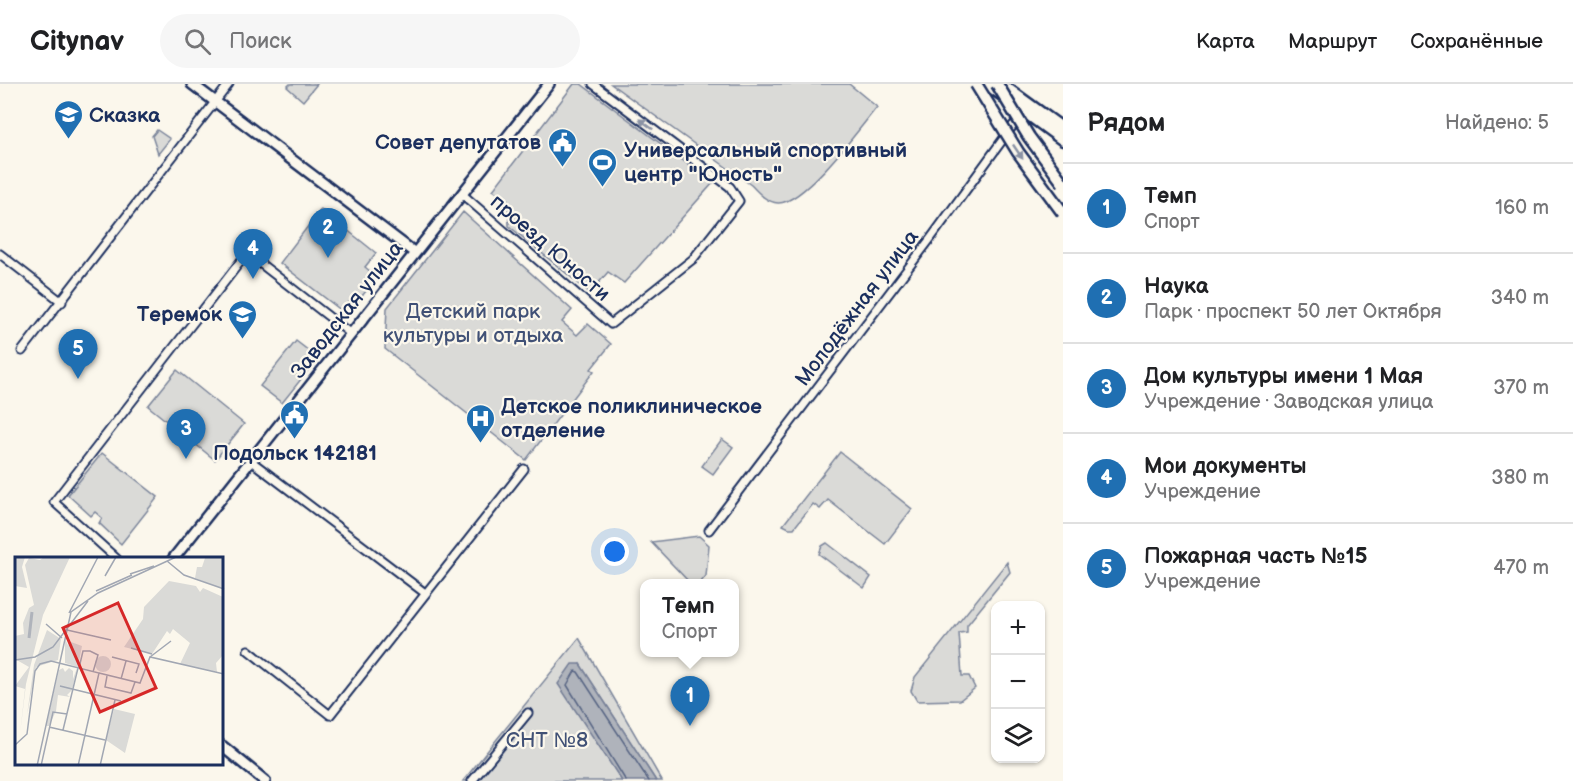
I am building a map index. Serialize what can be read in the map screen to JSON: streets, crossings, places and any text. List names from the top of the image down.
{
  "streets": {
    "main road": ["Заводская улица"],
    "street": ["проезд Юности", "Молодёжная улица"]
  },
  "crossings": [
    ["проезд Юности", "Заводская улица"]
  ],
  "parks": ["Детский парк культуры и отдыха", "СНТ №8"],
  "places": {
    "school or university": ["Сказка", "Теремок"],
    "public building": ["Совет депутатов", "Подольск 142181"],
    "sports": ["Универсальный спортивный центр \"Юность\""],
    "hospital": ["Детское поликлиническое отделение"]
  },
  "page": {
    "header": "Citynav",
    "search": "Поиск",
    "nav": ["Карта", "Маршрут", "Сохранённые"],
    "heading": ["Рядом", "Найдено: 5"],
    "list": [
      {
        "mark": "1",
        "name": "Темп",
        "note": "Спорт",
        "value": "160 m"
      },
      {
        "mark": "2",
        "name": "Наука",
        "note": "Парк · проспект 50 лет Октября",
        "value": "340 m"
      },
      {
        "mark": "3",
        "name": "Дом культуры имени 1 Мая",
        "note": "Учреждение · Заводская улица",
        "value": "370 m"
      },
      {
        "mark": "4",
        "name": "Мои документы",
        "note": "Учреждение",
        "value": "380 m"
      },
      {
        "mark": "5",
        "name": "Пожарная часть №15",
        "note": "Учреждение",
        "value": "470 m"
      }
    ],
    "pins": [
      "2",
      "4",
      "5",
      "3",
      "1"
    ],
    "popup": ["Темп", "Спорт"],
    "map_buttons": ["+", "−"]
  }
}
